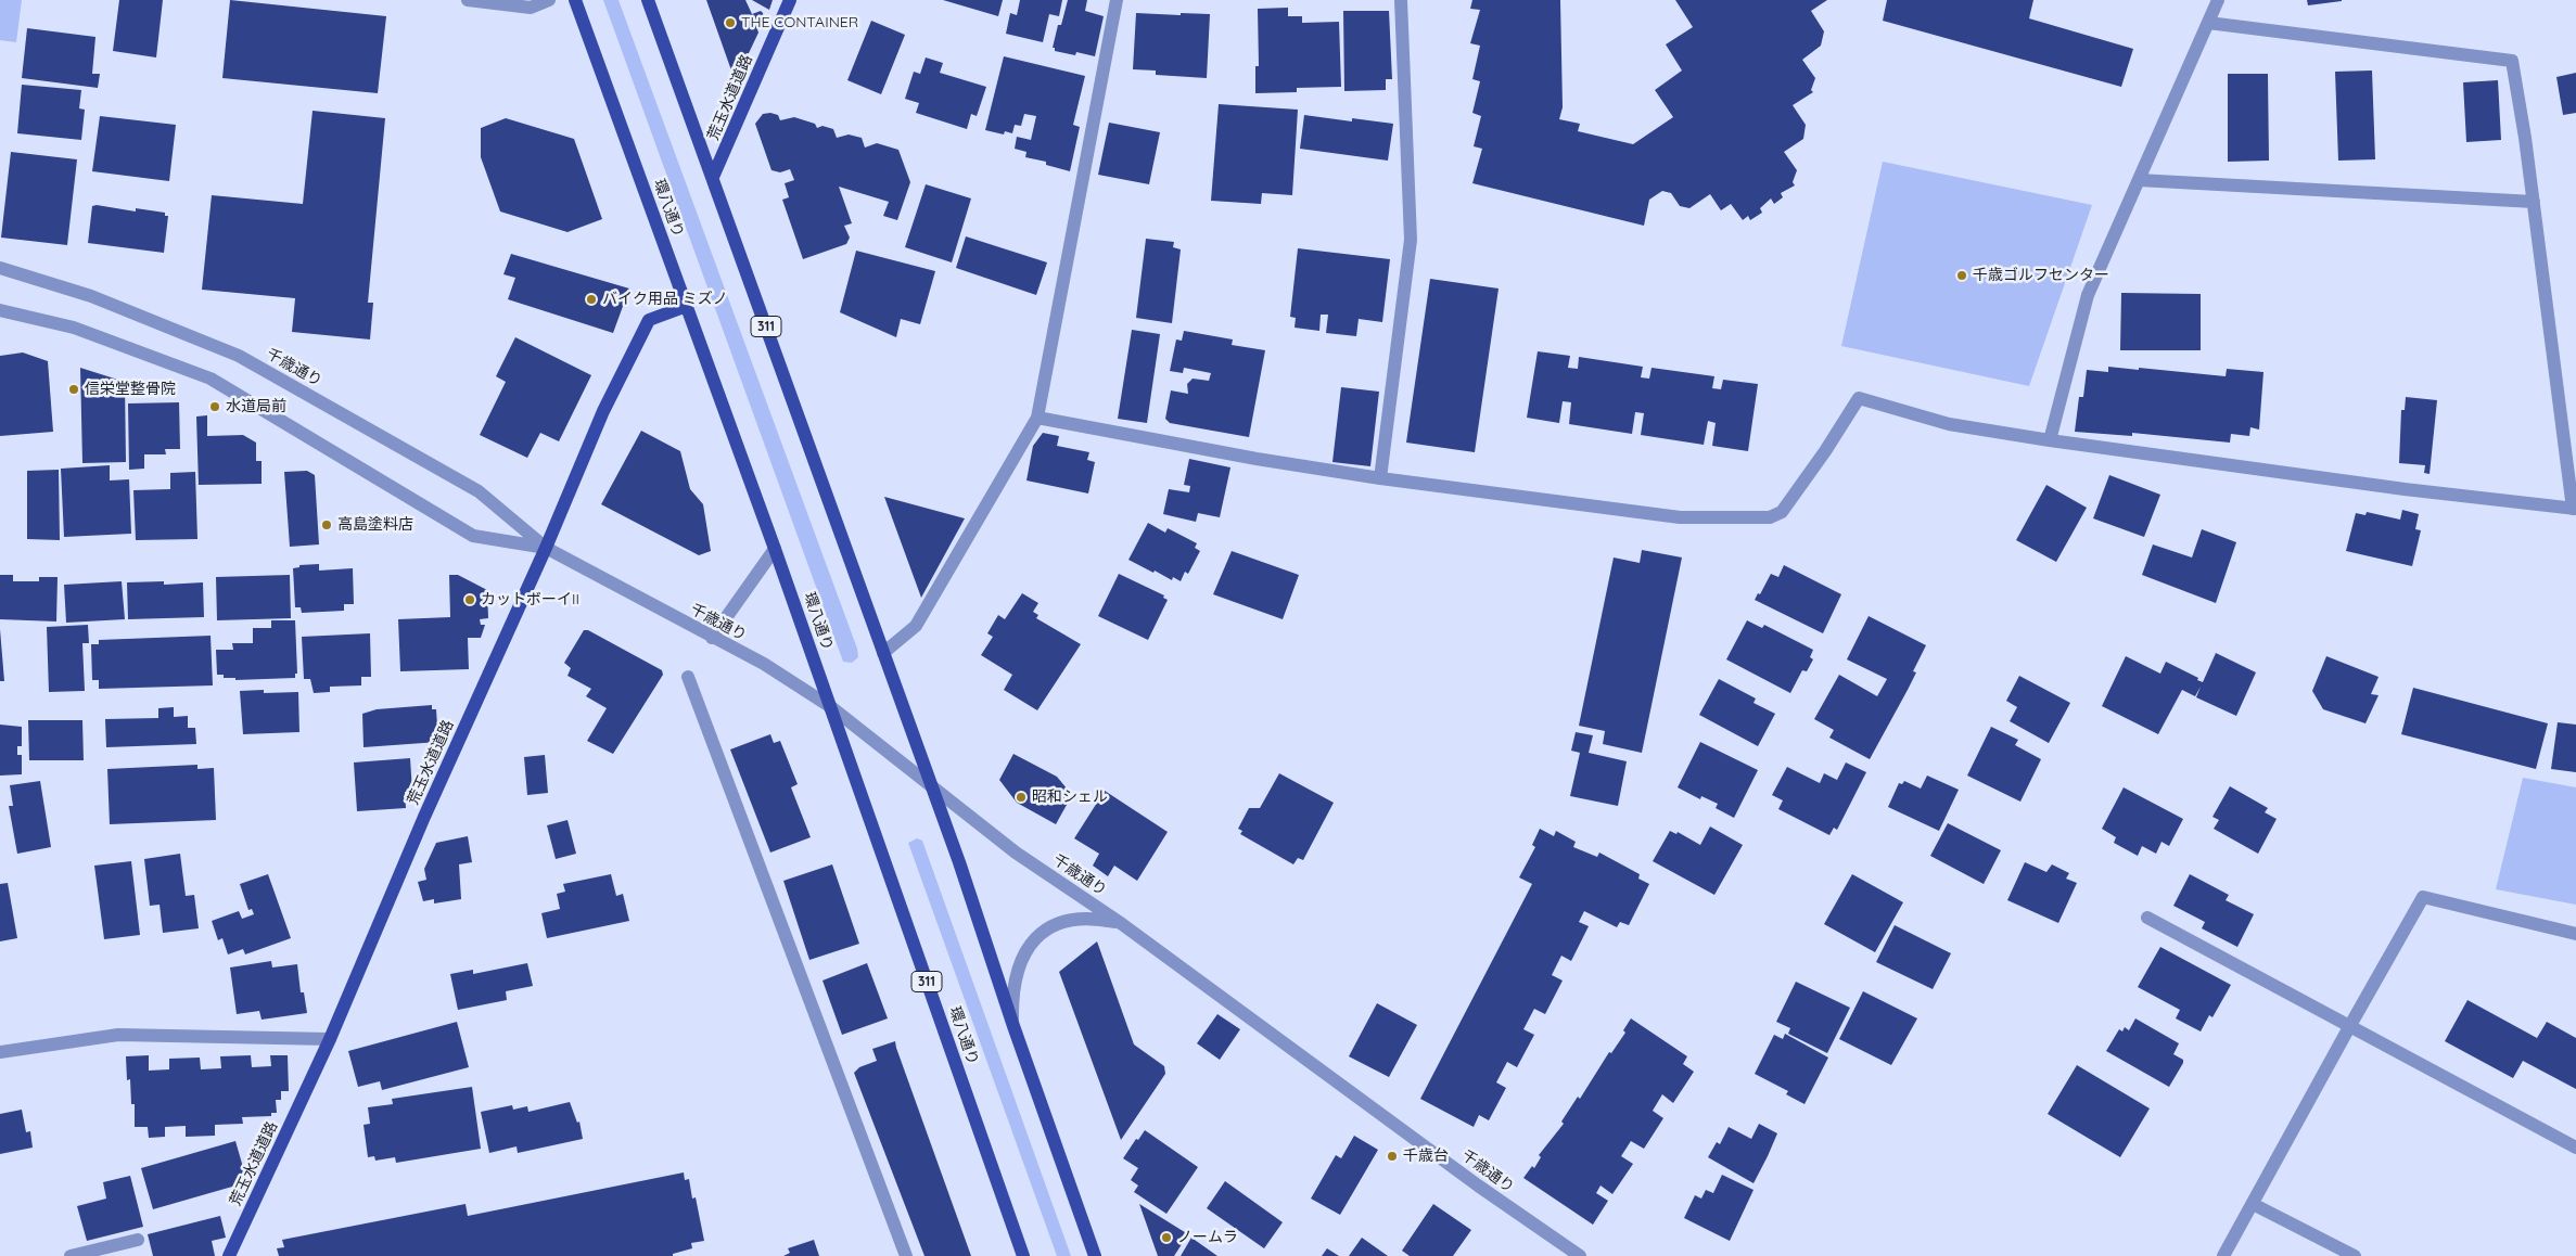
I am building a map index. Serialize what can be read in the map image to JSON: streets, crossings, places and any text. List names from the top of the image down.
{
  "streets": {
    "main road": ["荒玉水道道路", "環八通り", "311"],
    "street": ["千歳通り"]
  },
  "crossings": [
    ["荒玉水道道路", "環八通り"],
    ["荒玉水道道路", "311"],
    ["荒玉水道道路", "千歳通り"],
    ["環八通り", "千歳通り"],
    ["311", "千歳通り"]
  ],
  "places": [
    "THE CONTAINER",
    "千歳ゴルフセンター",
    "バイク用品 ミズノ",
    "信栄堂整骨院",
    "水道局前",
    "高島塗料店",
    "カットボーイII",
    "昭和シェル",
    "千歳台",
    "ノームラ"
  ]
}
